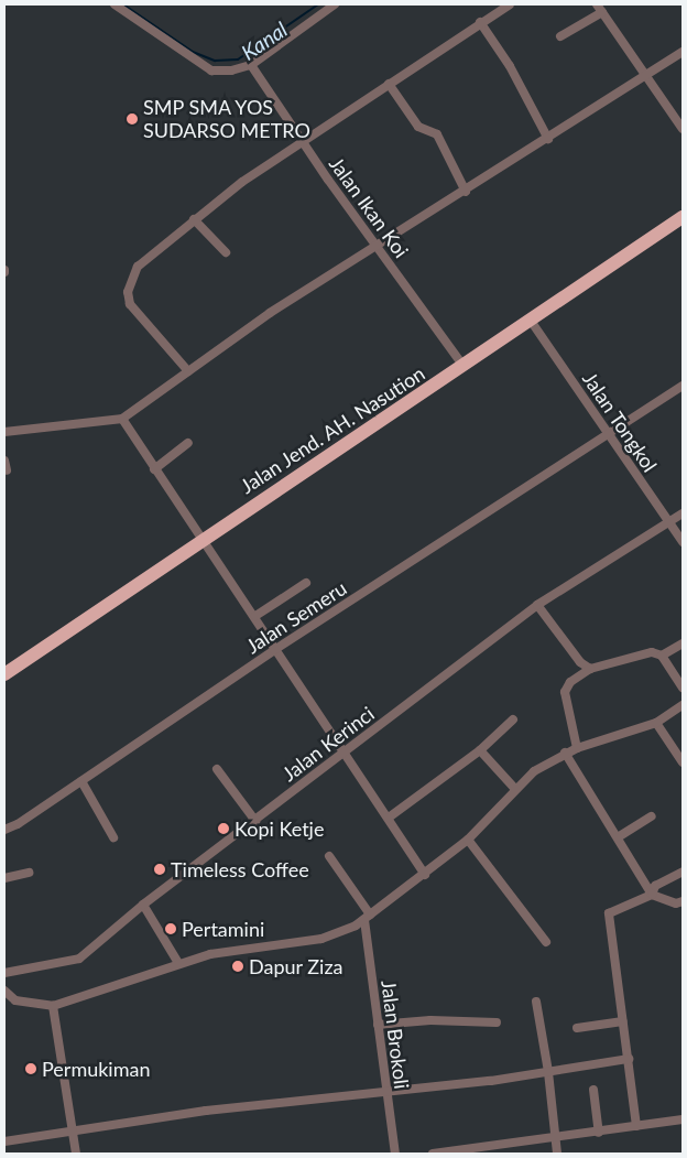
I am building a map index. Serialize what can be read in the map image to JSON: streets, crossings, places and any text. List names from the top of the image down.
{
  "streets": {
    "highway": ["Jalan Jend. AH. Nasution"],
    "street": [
      "Jalan Ikan Koi",
      "Jalan Tongkol",
      "Jalan Semeru",
      "Jalan Kerinci",
      "Jalan Brokoli"
    ]
  },
  "crossings": [
    ["Jalan Ikan Koi", "Jalan Jend. AH. Nasution"],
    ["Jalan Tongkol", "Jalan Jend. AH. Nasution"],
    ["Jalan Tongkol", "Jalan Semeru"],
    ["Jalan Tongkol", "Jalan Kerinci"]
  ],
  "water": ["Kanal"],
  "places": [
    "SMP SMA YOS SUDARSO METRO",
    "Kopi Ketje",
    "Timeless Coffee",
    "Pertamini",
    "Dapur Ziza",
    "Permukiman"
  ]
}
